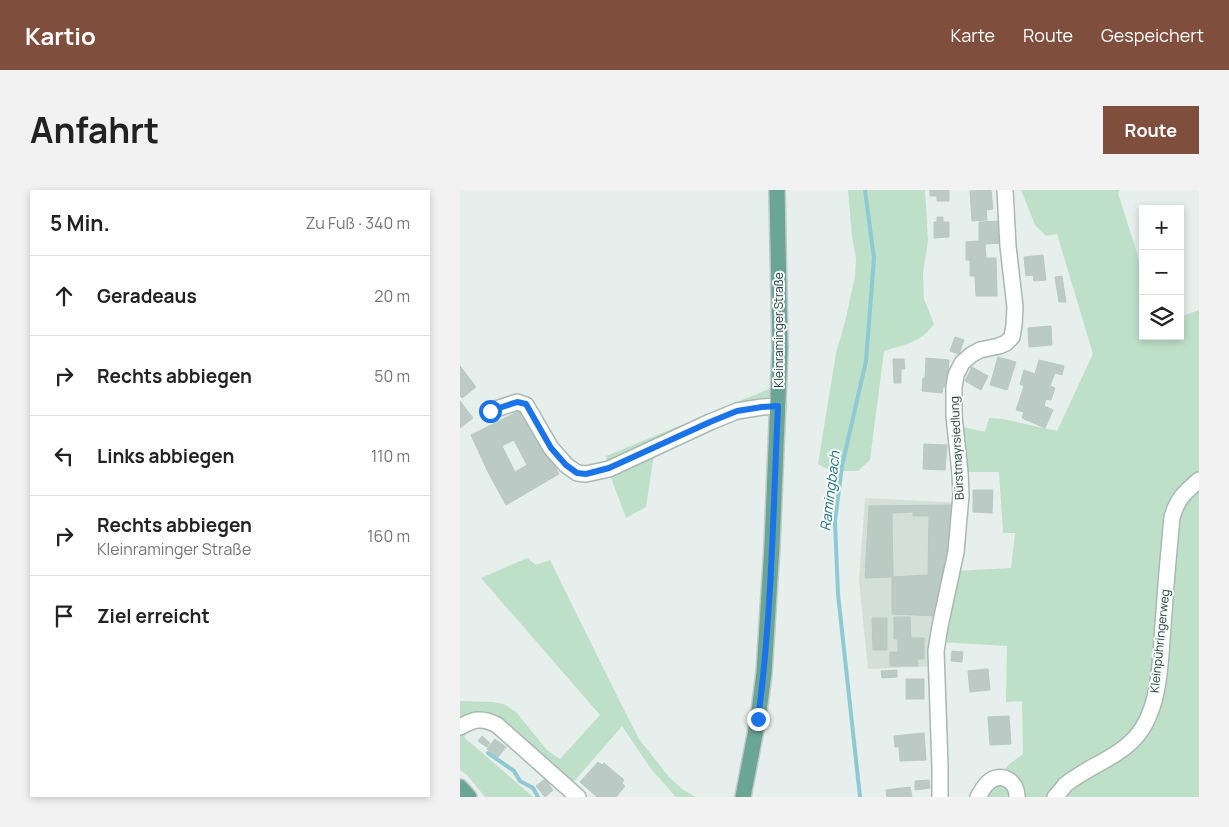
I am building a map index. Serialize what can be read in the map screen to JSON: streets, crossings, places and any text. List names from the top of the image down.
{
  "streets": {
    "main road": ["Kleinraminger Straße"],
    "street": ["Bürstmayrsiedlung", "Kleinpühringerweg"]
  },
  "water": ["Ramingbach"],
  "page": {
    "header": "Kartio",
    "nav": ["Karte", "Route", "Gespeichert"],
    "title": "Anfahrt",
    "buttons": "Route",
    "heading": ["5 Min.", "Zu Fuß · 340 m"],
    "map_buttons": ["+", "−"],
    "list": [
      ["Geradeaus", "20 m"],
      ["Rechts abbiegen", "50 m"],
      ["Links abbiegen", "110 m"],
      ["Rechts abbiegen", "Kleinraminger Straße", "160 m"],
      "Ziel erreicht"
    ]
  }
}
